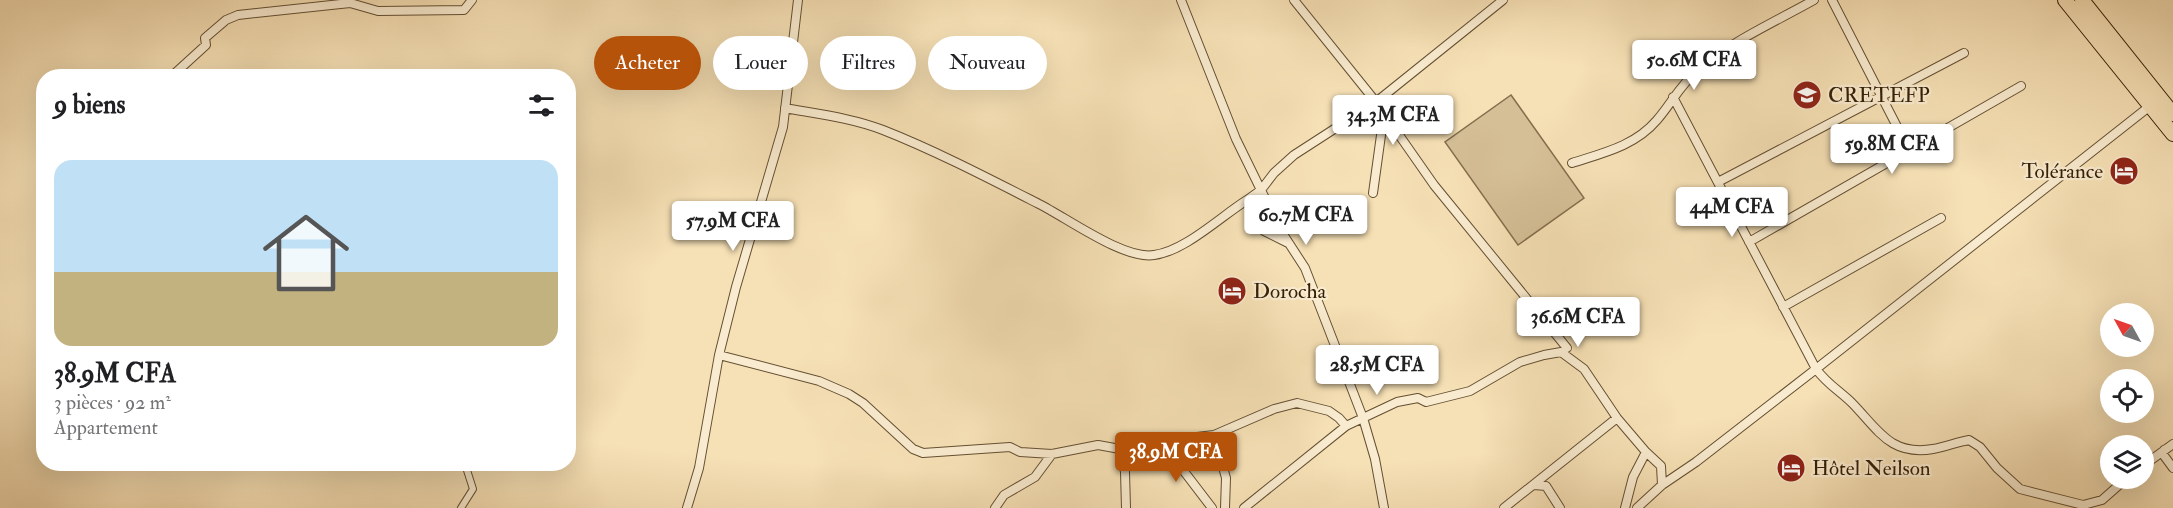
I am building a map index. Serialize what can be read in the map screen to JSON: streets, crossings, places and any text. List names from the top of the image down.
{
  "places": {
    "school or university": ["CRETEFP"],
    "hotel": ["Tolérance", "Dorocha", "Hôtel Neilson"]
  },
  "north": "top left",
  "page": {
    "chip": [
      "Acheter",
      "Louer",
      "Filtres",
      "Nouveau"
    ],
    "price": [
      "50.6M CFA",
      "34.3M CFA",
      "59.8M CFA",
      "44M CFA",
      "60.7M CFA",
      "57.9M CFA",
      "36.6M CFA",
      "28.5M CFA",
      "38.9M CFA"
    ],
    "heading": "9 biens",
    "list": [
      {
        "name": "38.9M CFA",
        "note": "3 pièces · 92 m² · Appartement"
      }
    ]
  }
}
